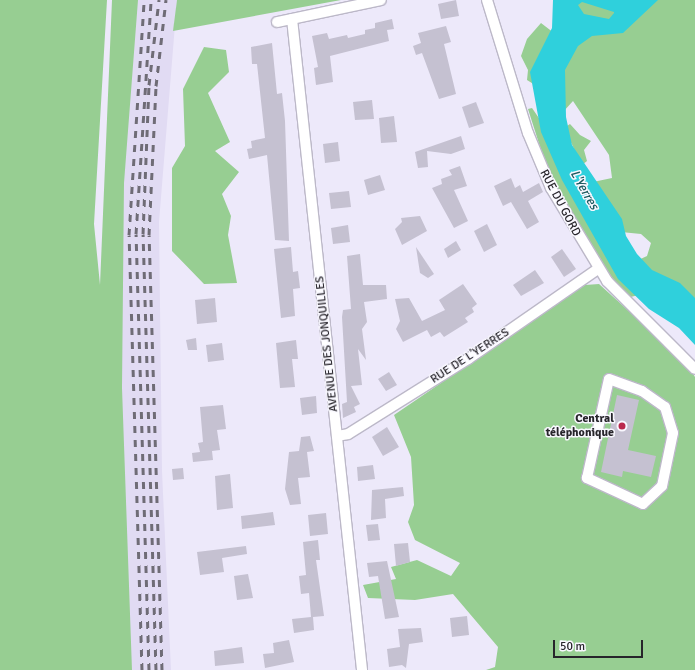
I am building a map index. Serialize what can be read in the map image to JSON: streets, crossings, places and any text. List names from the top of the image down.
{
  "streets": {
    "street": ["RUE DU GORD", "AVENUE DES JONQUILLES", "RUE DE L'YERRES"]
  },
  "crossings": [
    ["RUE DU GORD", "RUE DE L'YERRES"],
    ["AVENUE DES JONQUILLES", "RUE DE L'YERRES"]
  ],
  "water": ["L'Yerres"],
  "places": ["Central téléphonique"],
  "scale_bar": "50 m"
}
